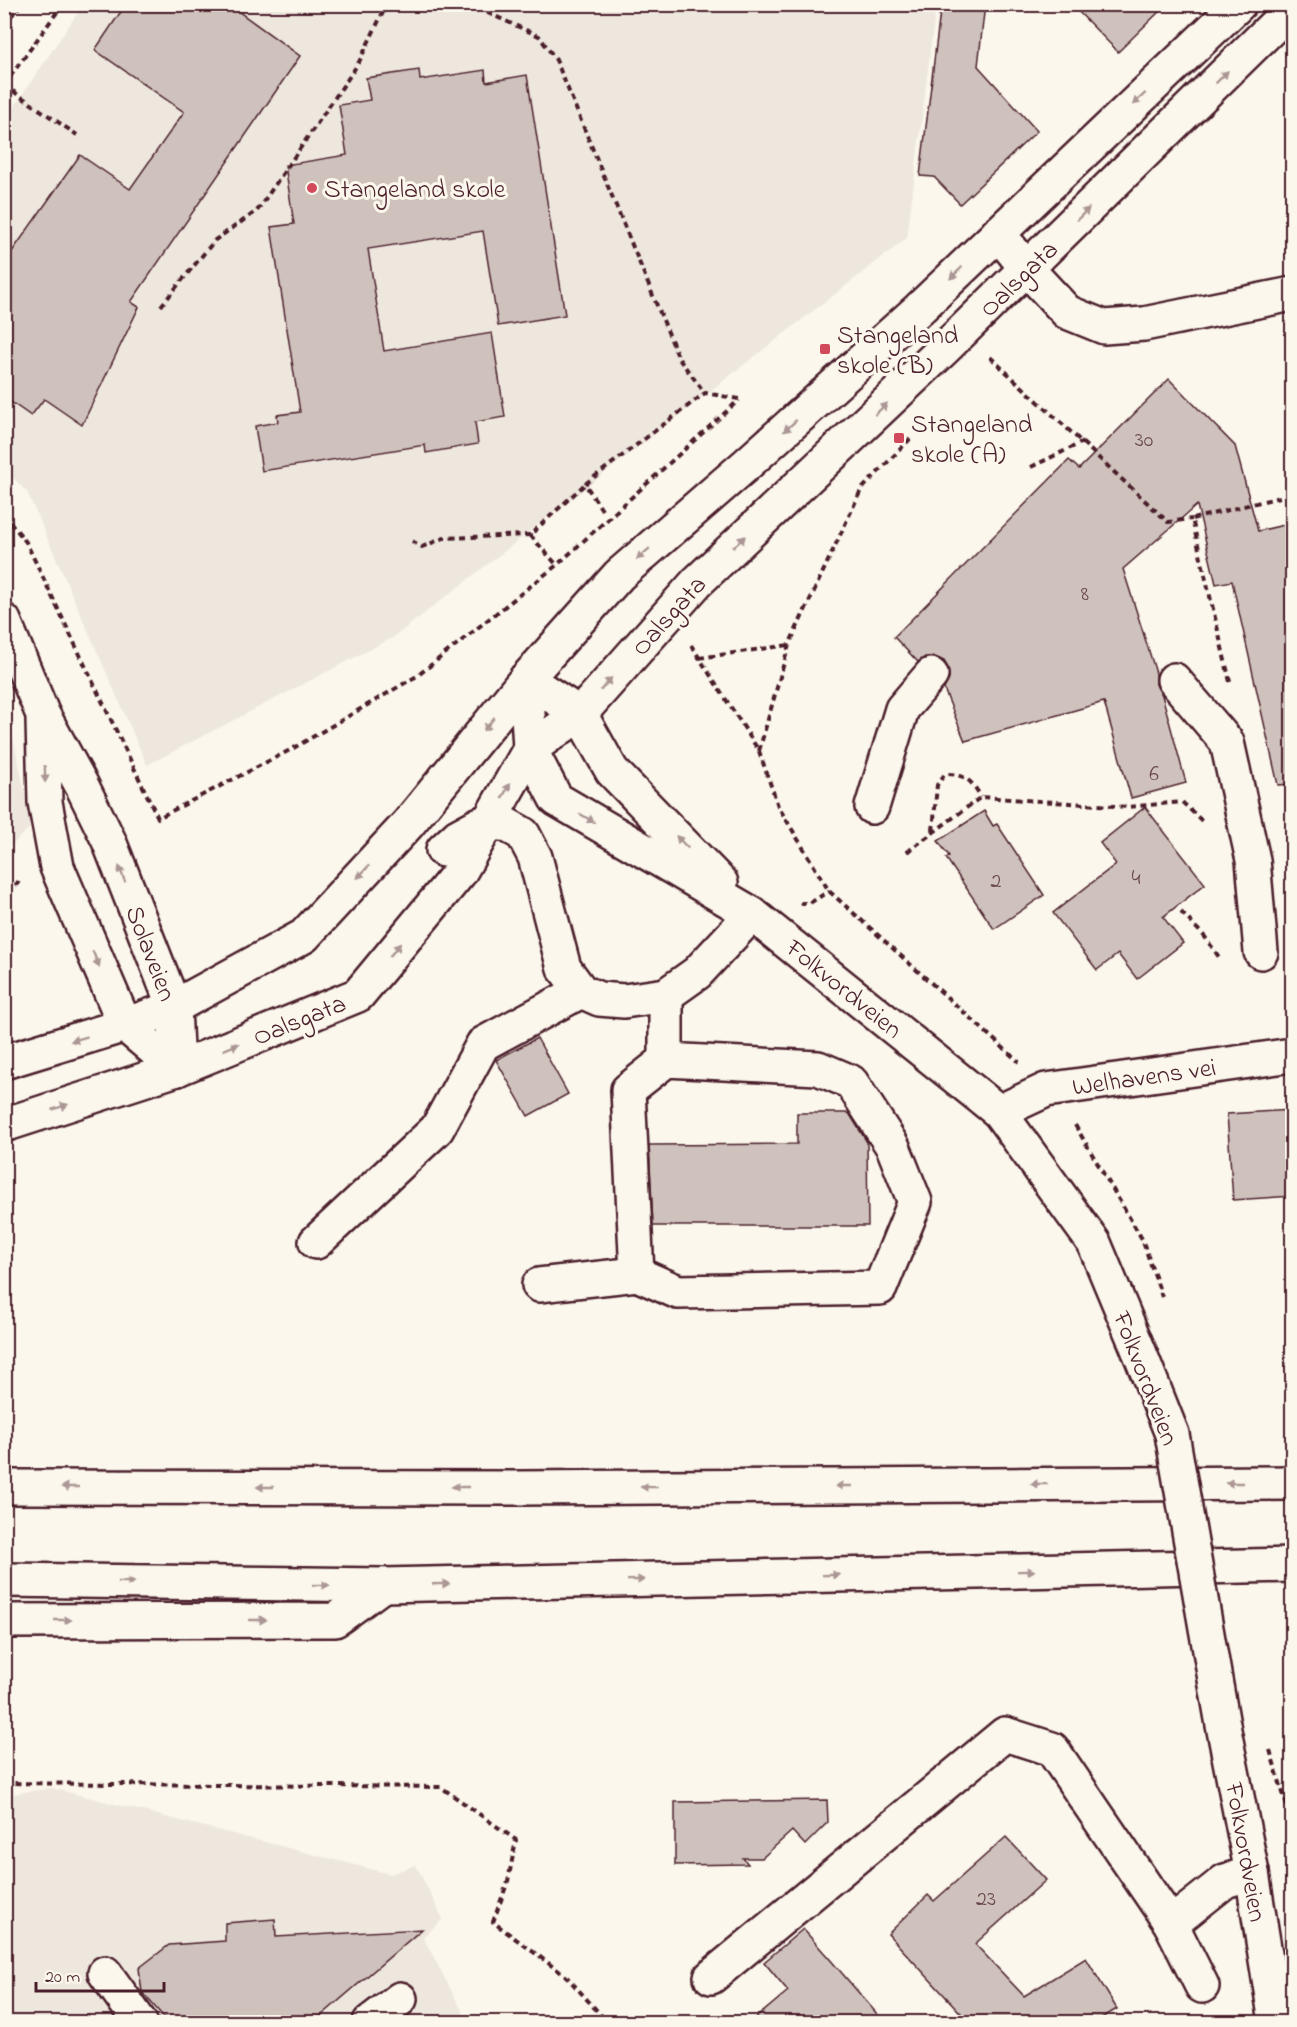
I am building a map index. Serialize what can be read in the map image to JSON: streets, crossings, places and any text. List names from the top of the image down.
{
  "streets": {
    "main road": [
      "Oalsgata",
      "Solaveien",
      "Folkvordveien",
      "Welhavens vei"
    ]
  },
  "crossings": [
    ["Oalsgata", "Solaveien"],
    ["Oalsgata", "Folkvordveien"],
    ["Folkvordveien", "Welhavens vei"]
  ],
  "places": {
    "other": ["Stangeland skole"],
    "transit": ["Stangeland skole (B)", "Stangeland skole (A)"]
  },
  "house_numbers": [
    "30",
    "8",
    "6",
    "4",
    "2",
    "23"
  ],
  "scale_bar": "20 m"
}
